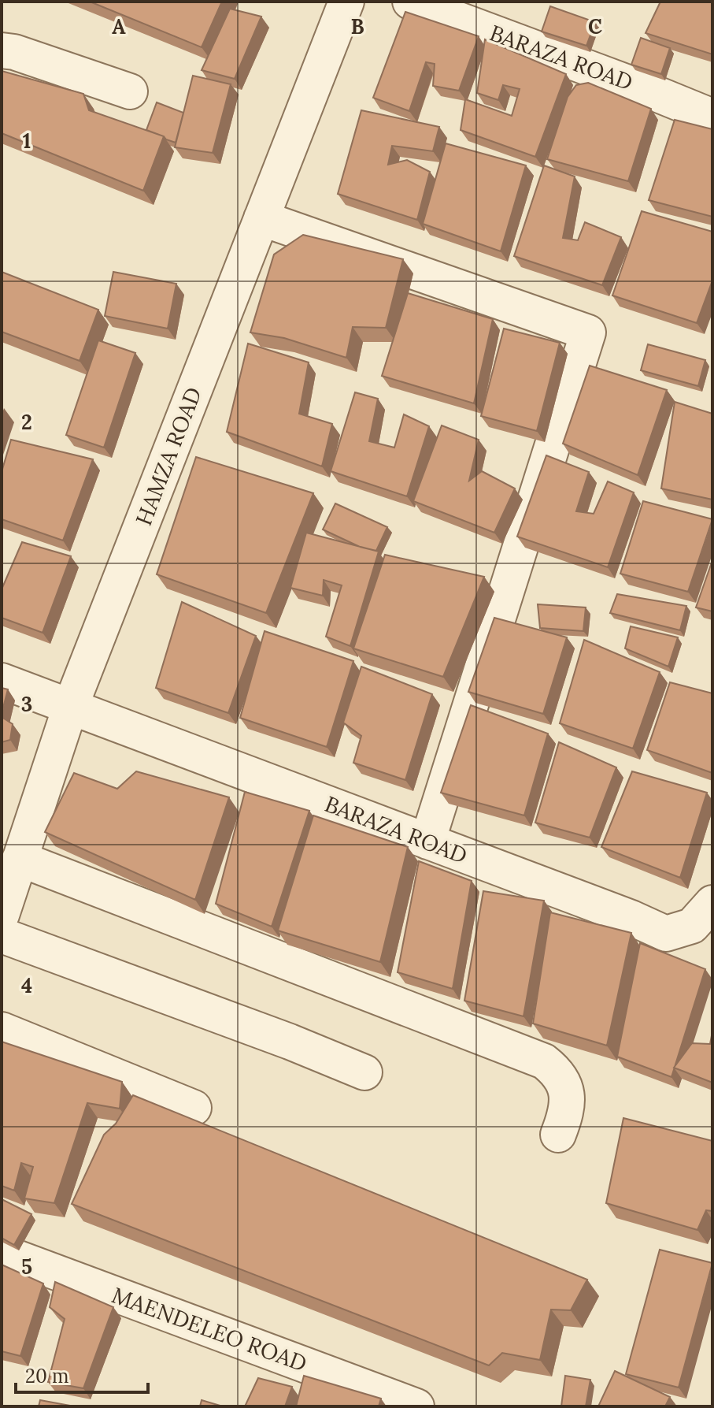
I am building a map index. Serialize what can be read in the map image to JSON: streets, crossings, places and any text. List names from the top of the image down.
{
  "streets": {
    "street": ["BARAZA ROAD", "HAMZA ROAD", "MAENDELEO ROAD"]
  },
  "crossings": [
    ["BARAZA ROAD", "HAMZA ROAD"]
  ],
  "scale_bar": "20 m",
  "grid": {
    "columns": ["A", "B", "C"],
    "rows": [
      "1",
      "2",
      "3",
      "4",
      "5"
    ]
  }
}
